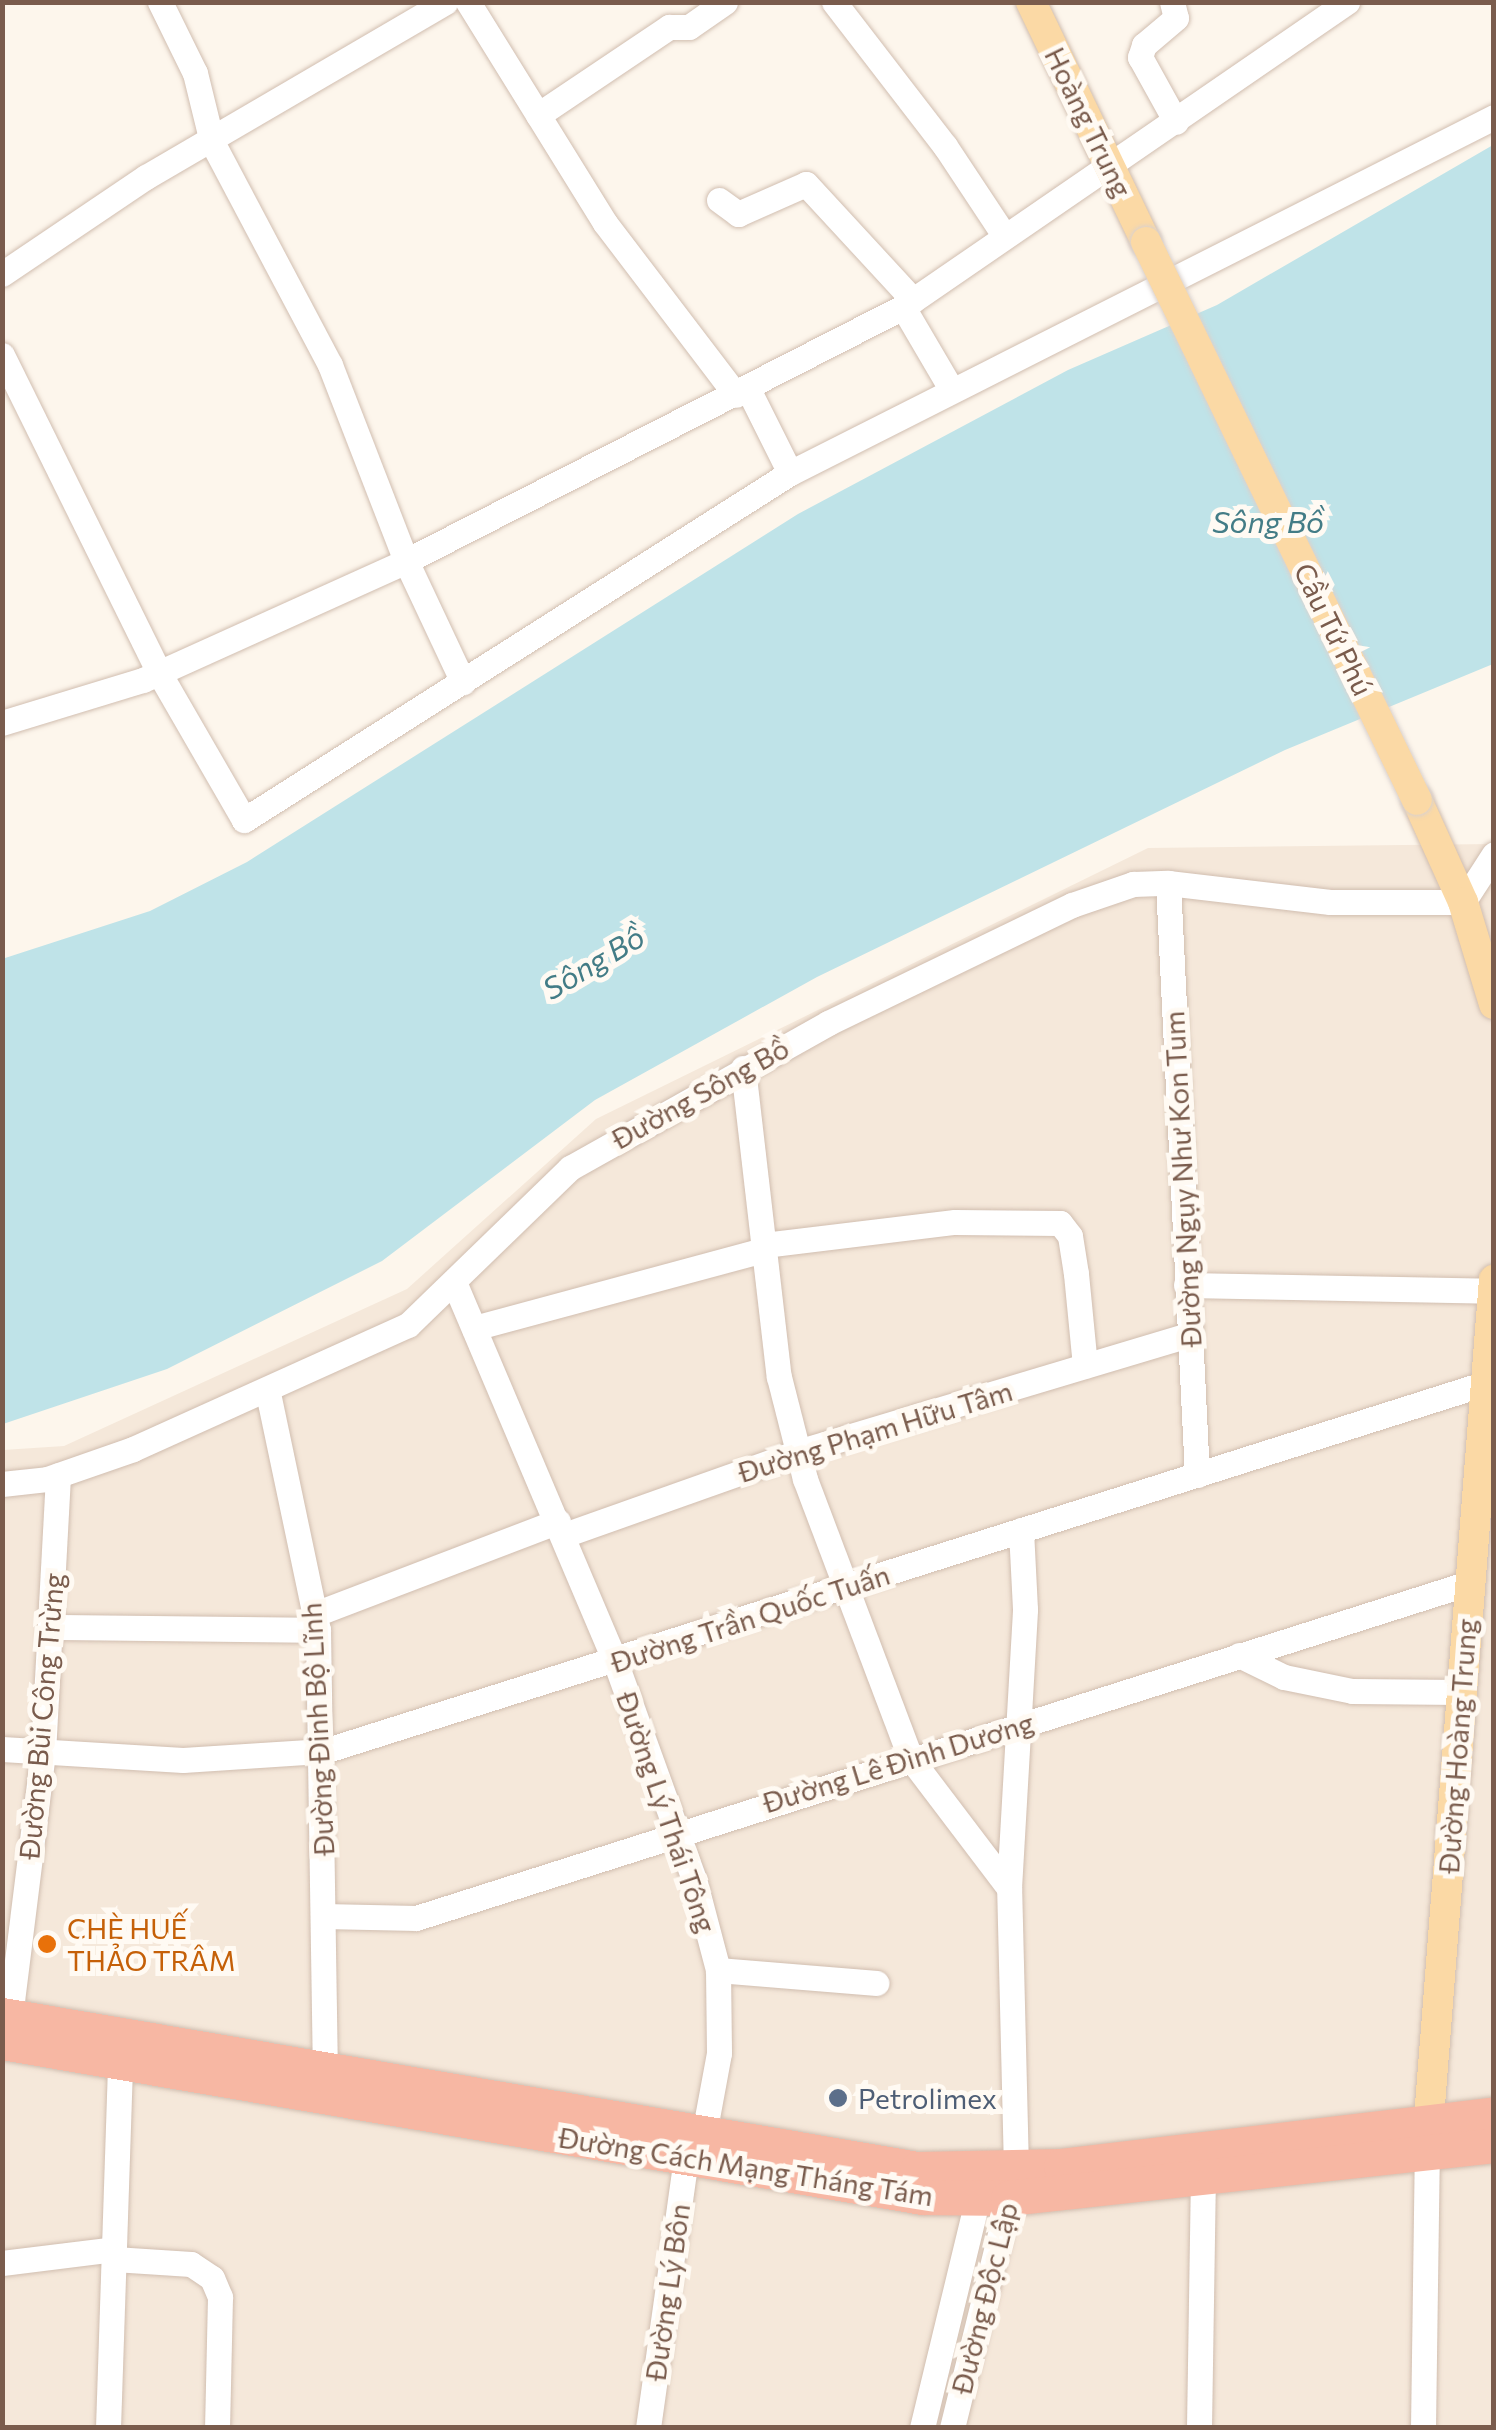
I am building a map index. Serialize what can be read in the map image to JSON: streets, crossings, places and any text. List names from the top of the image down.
{
  "streets": {
    "highway": ["Đường Cách Mạng Tháng Tám"],
    "main road": ["Hoàng Trung", "Cầu Tứ Phú", "Đường Hoàng Trung"],
    "street": [
      "Đường Sông Bồ",
      "Đường Ngụy Như Kon Tum",
      "Đường Phạm Hữu Tâm",
      "Đường Trần Quốc Tuấn",
      "Đường Bùi Công Trừng",
      "Đường Đinh Bộ Lĩnh",
      "Đường Lê Đình Dương",
      "Đường Lý Thái Tông",
      "Đường Lý Bôn",
      "Đường Độc Lập"
    ]
  },
  "crossings": [
    ["Hoàng Trung", "Cầu Tứ Phú"],
    ["Cầu Tứ Phú", "Đường Sông Bồ"],
    ["Đường Sông Bồ", "Đường Ngụy Như Kon Tum"],
    ["Đường Sông Bồ", "Đường Bùi Công Trừng"],
    ["Đường Sông Bồ", "Đường Đinh Bộ Lĩnh"],
    ["Đường Sông Bồ", "Đường Lý Thái Tông"],
    ["Đường Ngụy Như Kon Tum", "Đường Phạm Hữu Tâm"],
    ["Đường Ngụy Như Kon Tum", "Đường Trần Quốc Tuấn"],
    ["Đường Phạm Hữu Tâm", "Đường Đinh Bộ Lĩnh"],
    ["Đường Phạm Hữu Tâm", "Đường Lý Thái Tông"],
    ["Đường Trần Quốc Tuấn", "Đường Bùi Công Trừng"],
    ["Đường Trần Quốc Tuấn", "Đường Đinh Bộ Lĩnh"],
    ["Đường Trần Quốc Tuấn", "Đường Hoàng Trung"],
    ["Đường Trần Quốc Tuấn", "Đường Lý Thái Tông"],
    ["Đường Bùi Công Trừng", "Đường Cách Mạng Tháng Tám"],
    ["Đường Đinh Bộ Lĩnh", "Đường Lê Đình Dương"],
    ["Đường Đinh Bộ Lĩnh", "Đường Cách Mạng Tháng Tám"],
    ["Đường Hoàng Trung", "Đường Lê Đình Dương"],
    ["Đường Hoàng Trung", "Đường Cách Mạng Tháng Tám"],
    ["Đường Lê Đình Dương", "Đường Lý Thái Tông"],
    ["Đường Lý Thái Tông", "Đường Cách Mạng Tháng Tám"],
    ["Đường Lý Thái Tông", "Đường Lý Bôn"],
    ["Đường Cách Mạng Tháng Tám", "Đường Lý Bôn"],
    ["Đường Cách Mạng Tháng Tám", "Đường Độc Lập"]
  ],
  "water": ["Sông Bồ"],
  "places": ["CHÈ HUẾ THẢO TRÂM", "Petrolimex"]
}
